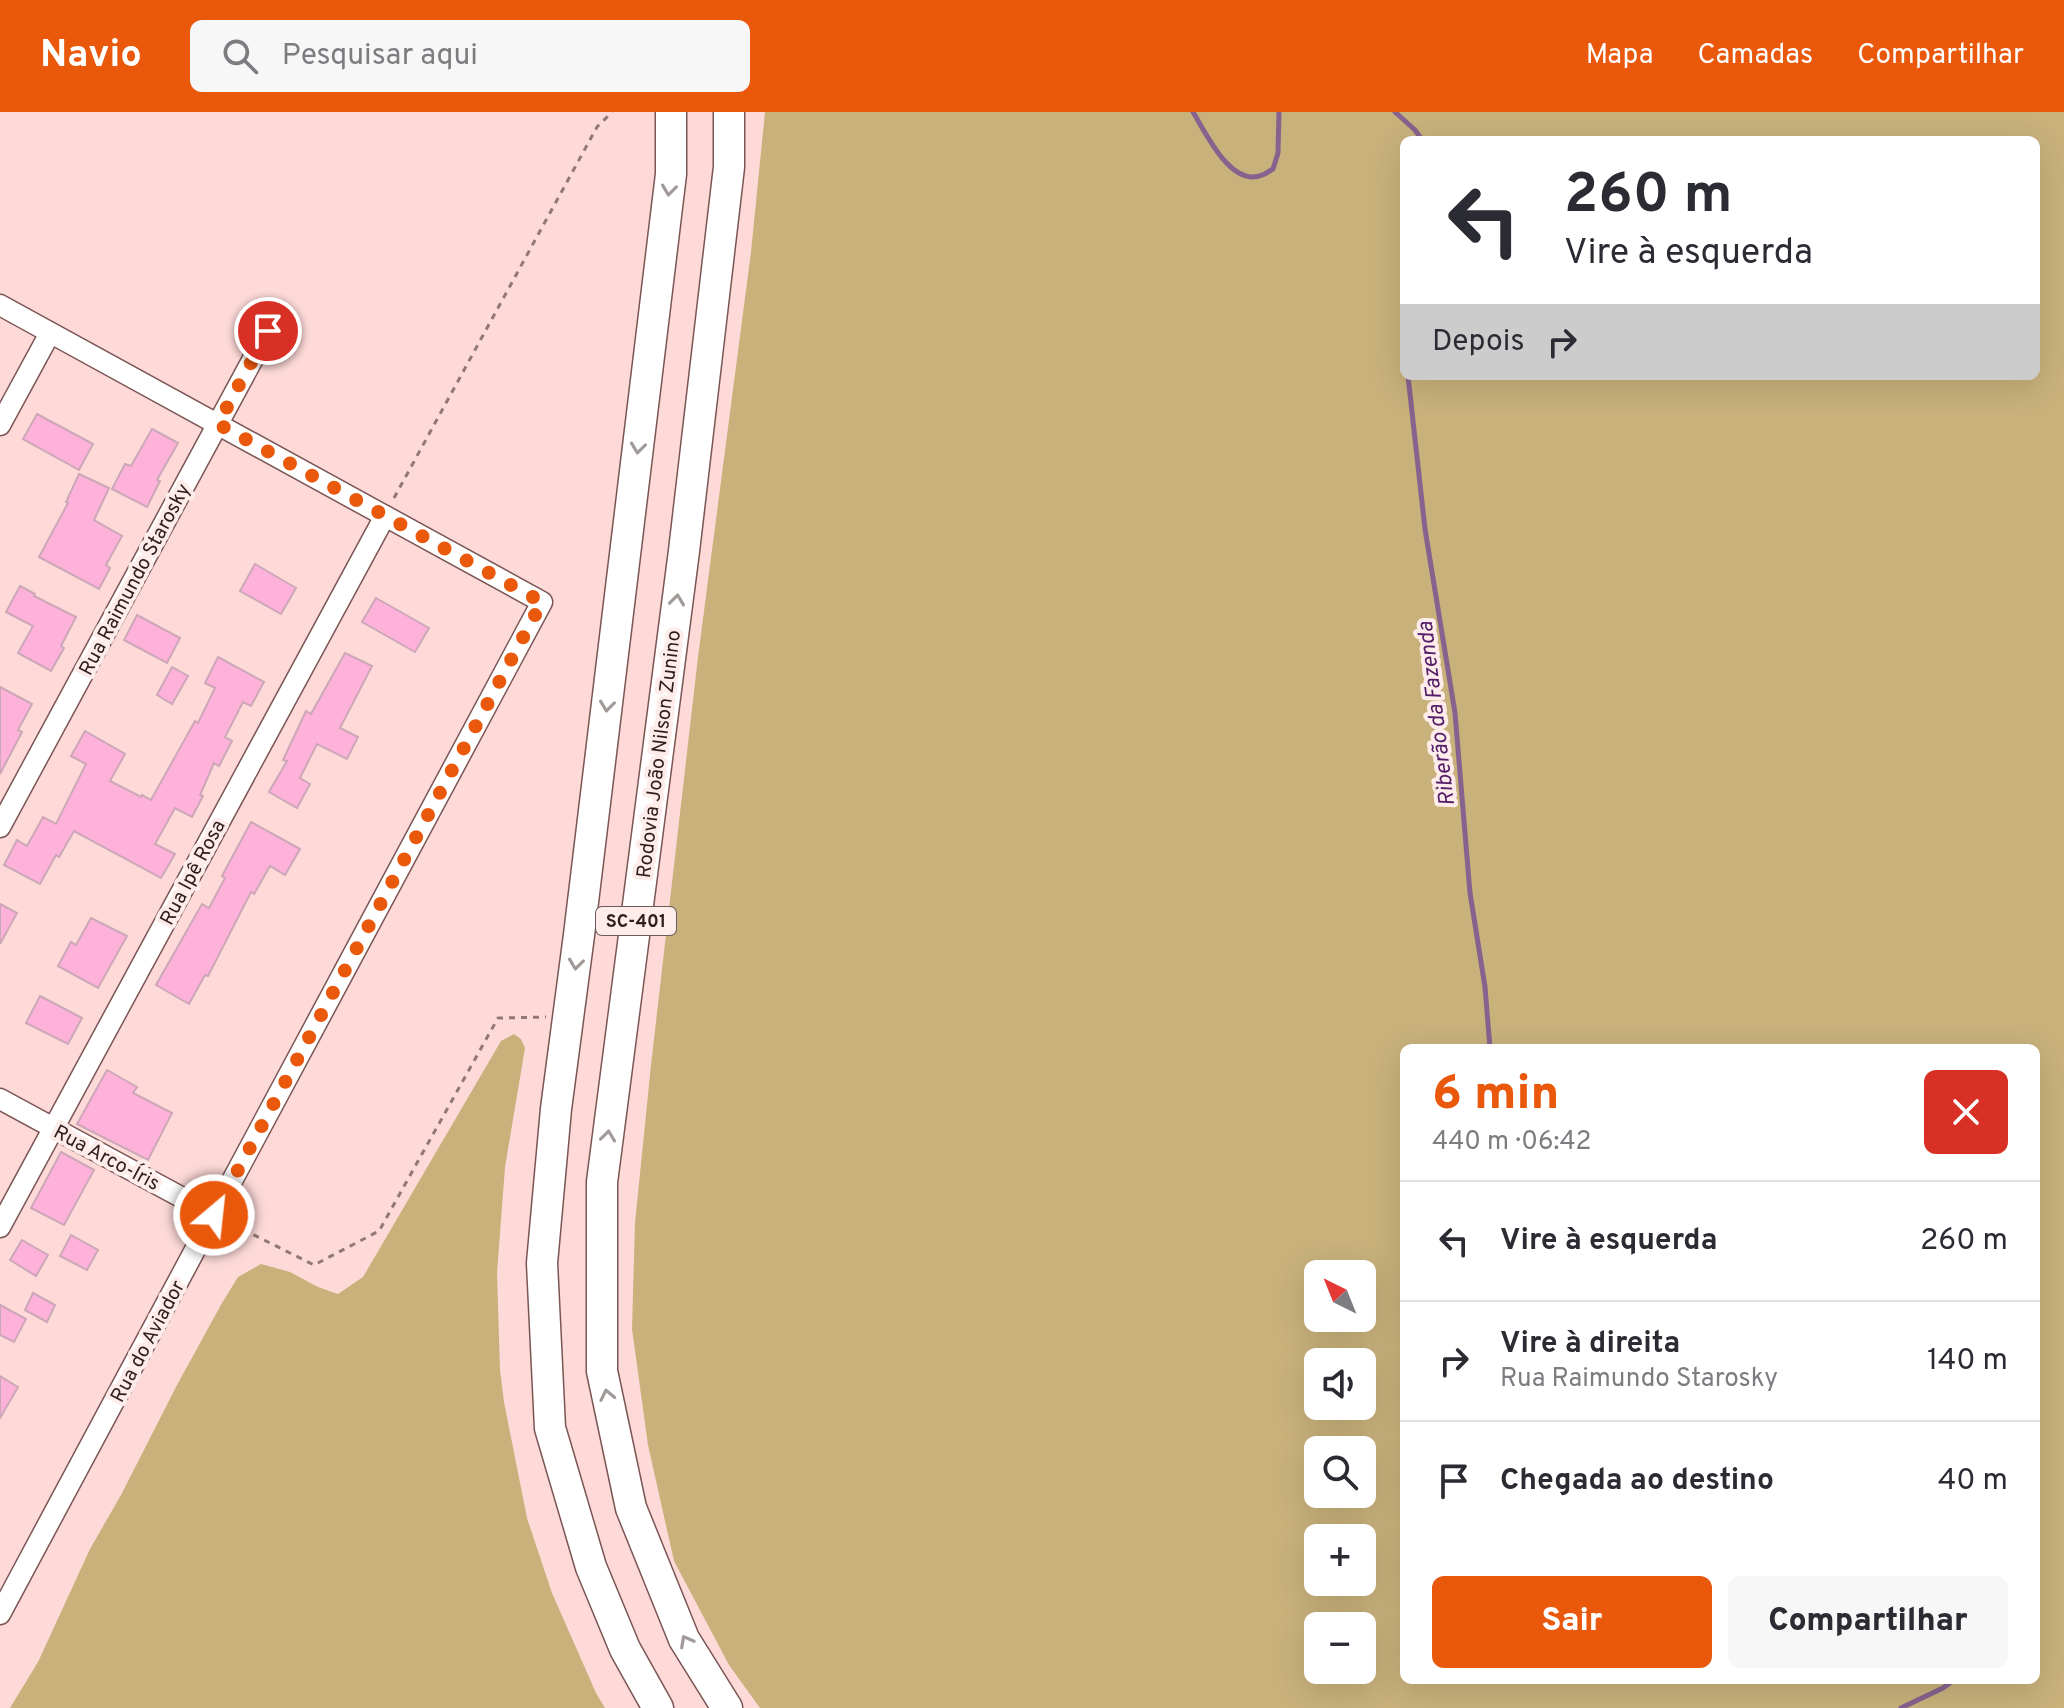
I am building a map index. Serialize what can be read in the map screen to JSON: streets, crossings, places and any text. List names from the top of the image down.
{
  "streets": {
    "highway": ["Rodovia João Nilson Zunino", "SC-401"],
    "street": [
      "Rua Raimundo Starosky",
      "Rua Ipê Rosa",
      "Rua Arco-Íris",
      "Rua do Aviador"
    ]
  },
  "crossings": [
    ["Rua Ipê Rosa", "Rua Arco-Íris"],
    ["Rua Ipê Rosa", "Rua do Aviador"],
    ["Rua Arco-Íris", "Rua do Aviador"]
  ],
  "water": ["Riberão da Fazenda"],
  "north": "top left",
  "page": {
    "header": "Navio",
    "search": "Pesquisar aqui",
    "nav": ["Mapa", "Camadas", "Compartilhar"],
    "turn": ["260 m", "Vire à esquerda"],
    "then": "Depois",
    "heading": ["6 min", "440 m · 06:42"],
    "list": [
      {
        "name": "Vire à esquerda",
        "value": "260 m"
      },
      {
        "name": "Vire à direita",
        "note": "Rua Raimundo Starosky",
        "value": "140 m"
      },
      {
        "name": "Chegada ao destino",
        "value": "40 m"
      }
    ],
    "map_buttons": ["+", "−"],
    "buttons": ["Sair", "Compartilhar"]
  }
}
